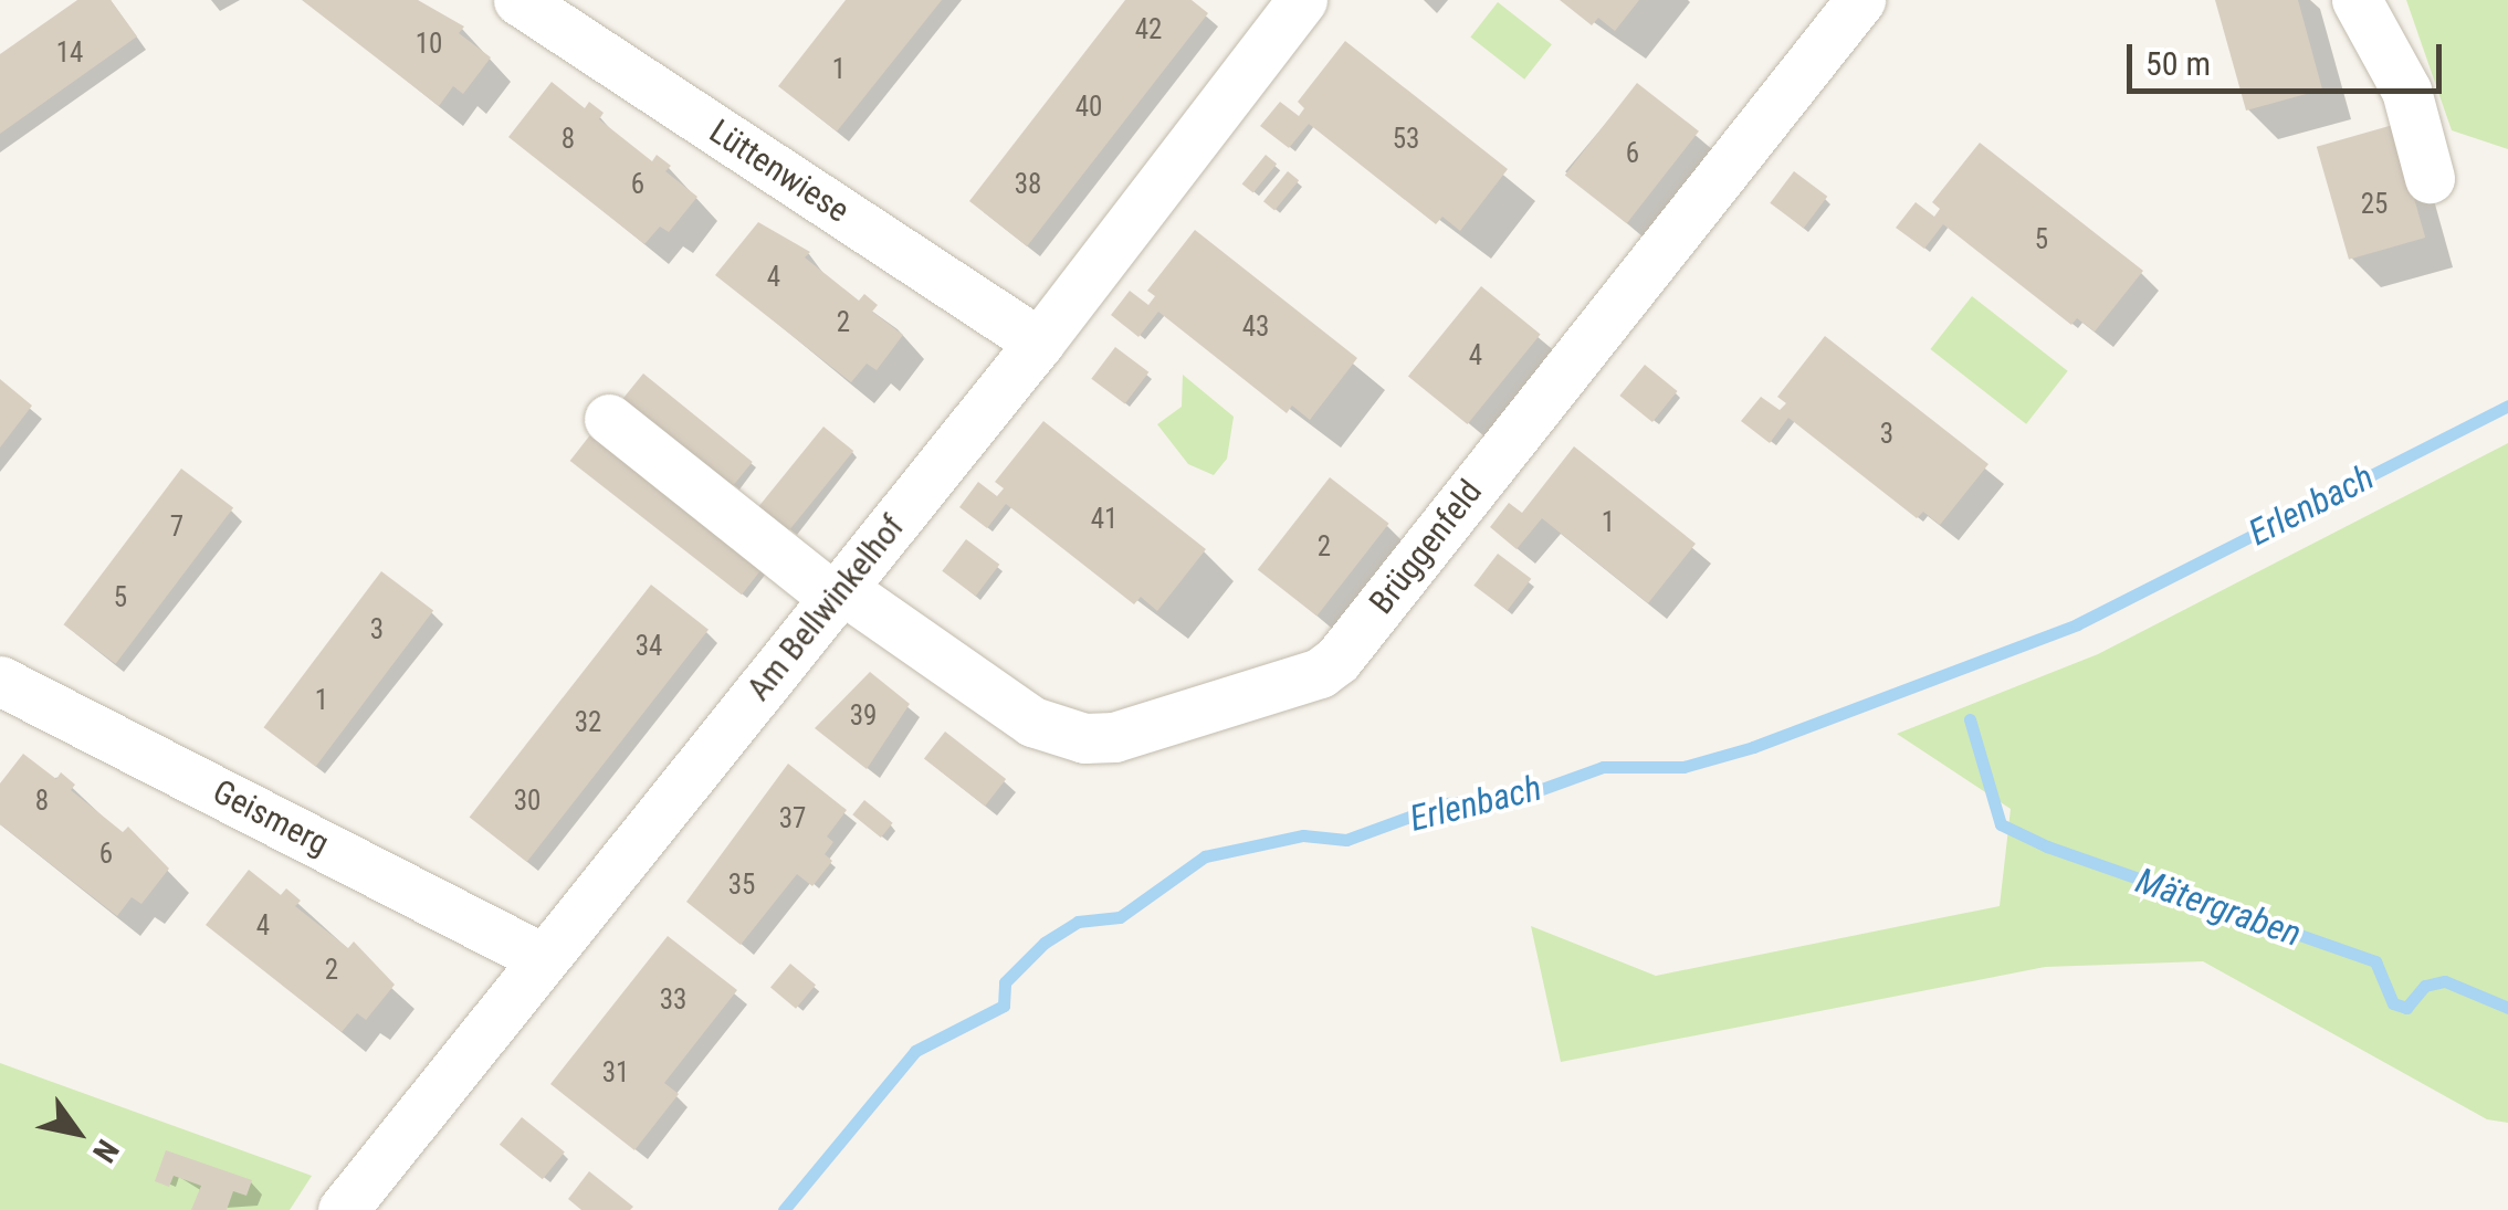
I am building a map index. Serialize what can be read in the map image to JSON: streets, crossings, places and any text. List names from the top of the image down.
{
  "streets": {
    "street": [
      "Lüttenwiese",
      "Brüggenfeld",
      "Am Bellwinkelhof",
      "Geismerg"
    ]
  },
  "crossings": [
    ["Lüttenwiese", "Am Bellwinkelhof"],
    ["Brüggenfeld", "Am Bellwinkelhof"],
    ["Am Bellwinkelhof", "Geismerg"]
  ],
  "water": ["Erlenbach", "Mätergraben"],
  "house_numbers": [
    "42",
    "10",
    "14",
    "1",
    "40",
    "8",
    "53",
    "6",
    "6",
    "38",
    "25",
    "5",
    "4",
    "2",
    "43",
    "4",
    "3",
    "41",
    "1",
    "7",
    "2",
    "5",
    "3",
    "34",
    "1",
    "39",
    "32",
    "8",
    "30",
    "37",
    "6",
    "35",
    "4",
    "2",
    "33",
    "31"
  ],
  "scale_bar": "50 m",
  "north": "bottom right"
}
